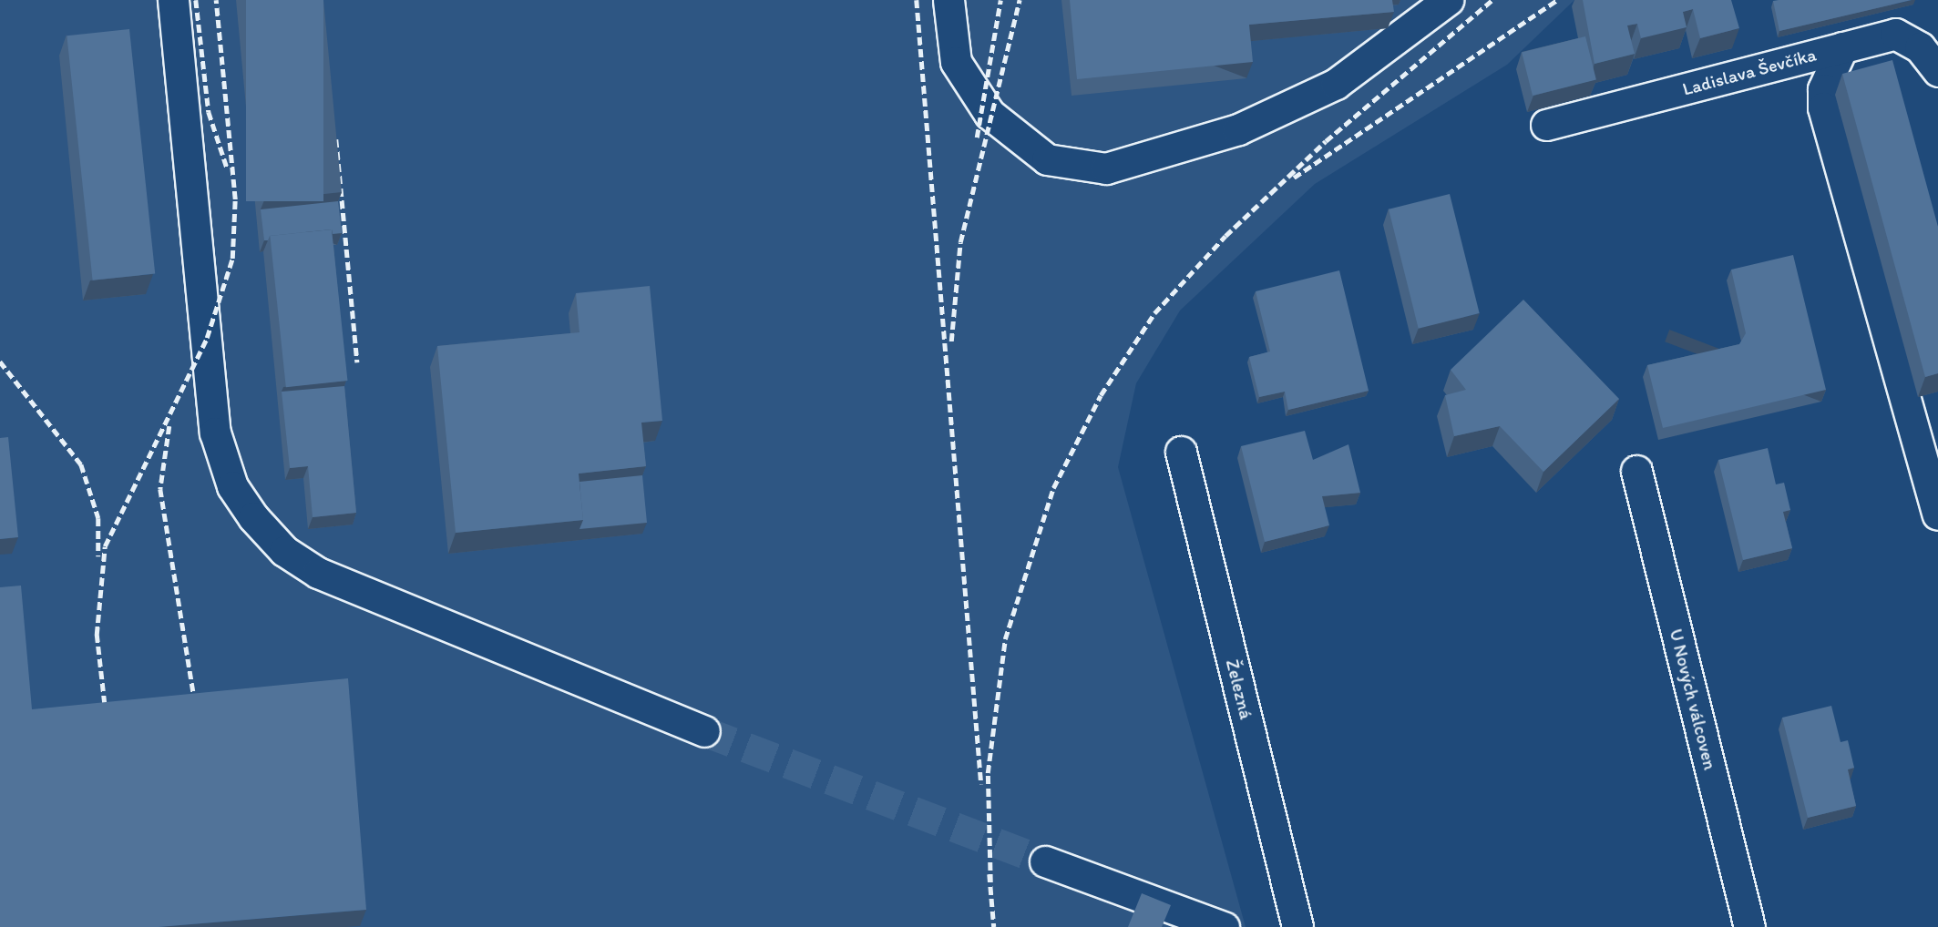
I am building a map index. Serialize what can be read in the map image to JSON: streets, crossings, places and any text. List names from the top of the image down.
{
  "streets": {
    "street": ["Ladislava Ševčíka", "Železná", "U Nových válcoven"]
  }
}
